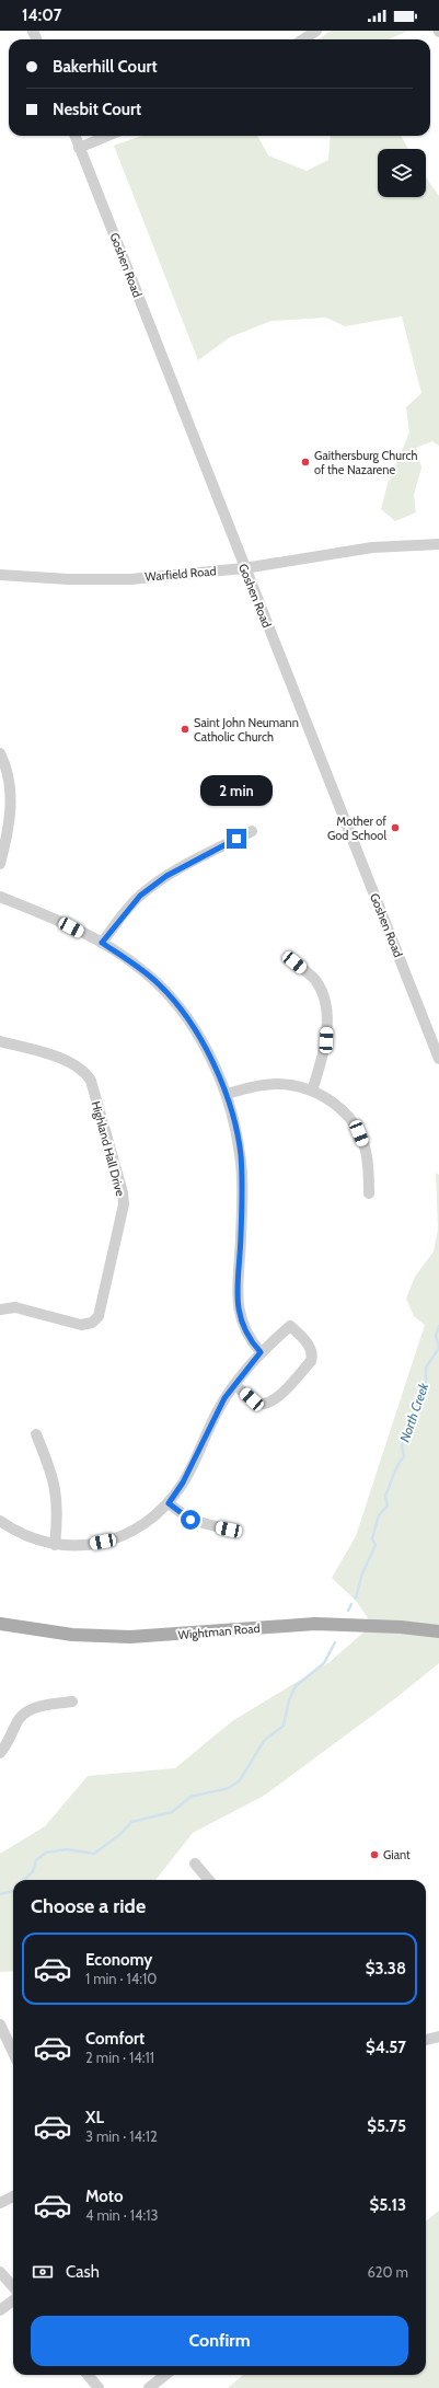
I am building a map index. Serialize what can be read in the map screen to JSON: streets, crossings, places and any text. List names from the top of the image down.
{
  "streets": {
    "main road": ["Wightman Road"],
    "street": ["Goshen Road", "Warfield Road", "Highland Hall Drive"]
  },
  "crossings": [
    ["Goshen Road", "Warfield Road"]
  ],
  "water": ["North Creek"],
  "places": [
    "Gaithersburg Church of the Nazarene",
    "Saint John Neumann Catholic Church",
    "Mother of God School",
    "Giant"
  ],
  "page": {
    "status": "14:07",
    "banner": ["Bakerhill Court", "Nesbit Court"],
    "bubble": "2 min",
    "heading": "Choose a ride",
    "list": [
      {
        "name": "Economy",
        "note": "1 min · 14:10",
        "value": "$3.38"
      },
      {
        "name": "Comfort",
        "note": "2 min · 14:11",
        "value": "$4.57"
      },
      {
        "name": "XL",
        "note": "3 min · 14:12",
        "value": "$5.75"
      },
      {
        "name": "Moto",
        "note": "4 min · 14:13",
        "value": "$5.13"
      }
    ],
    "pay": ["Cash", "620 m"],
    "buttons": "Confirm"
  }
}
